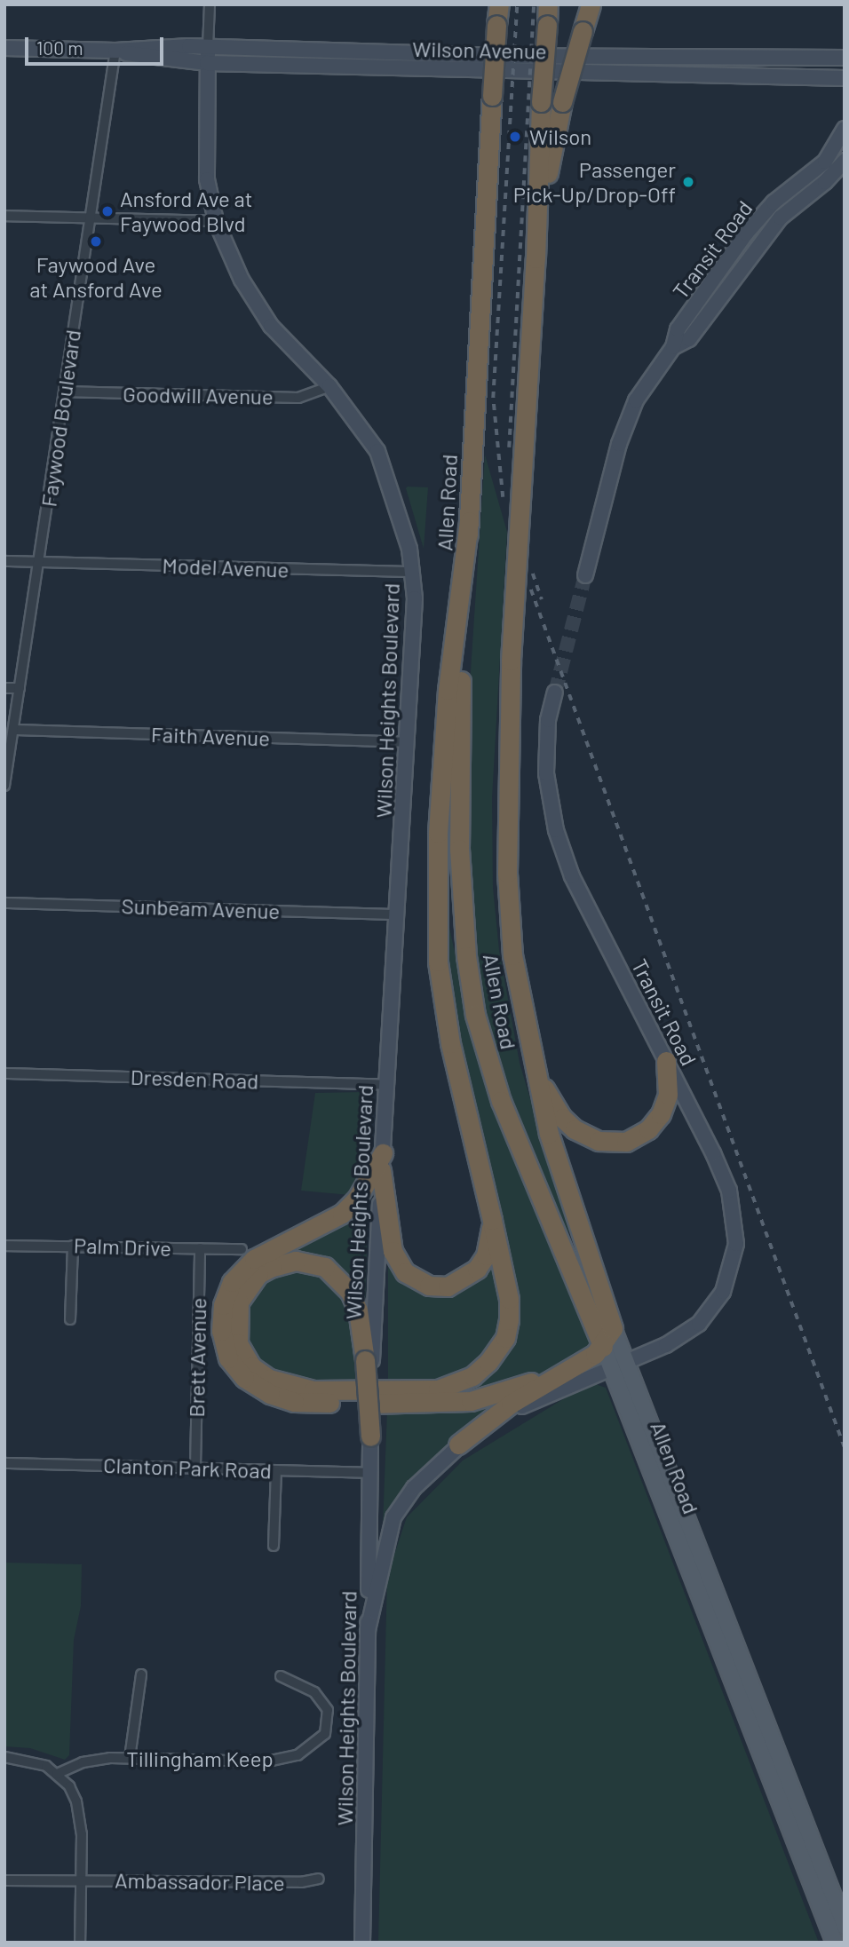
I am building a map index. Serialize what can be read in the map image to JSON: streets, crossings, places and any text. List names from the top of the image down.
{
  "streets": {
    "highway": ["Allen Road"],
    "main road": ["Wilson Avenue", "Transit Road", "Wilson Heights Boulevard"],
    "street": [
      "Goodwill Avenue",
      "Faywood Boulevard",
      "Model Avenue",
      "Faith Avenue",
      "Sunbeam Avenue",
      "Dresden Road",
      "Palm Drive",
      "Brett Avenue",
      "Clanton Park Road",
      "Tillingham Keep",
      "Ambassador Place"
    ]
  },
  "crossings": [
    ["Wilson Avenue", "Faywood Boulevard"],
    ["Wilson Avenue", "Wilson Heights Boulevard"],
    ["Transit Road", "Allen Road"],
    ["Transit Road", "Wilson Heights Boulevard"],
    ["Goodwill Avenue", "Faywood Boulevard"],
    ["Goodwill Avenue", "Wilson Heights Boulevard"],
    ["Faywood Boulevard", "Model Avenue"],
    ["Faywood Boulevard", "Faith Avenue"],
    ["Model Avenue", "Wilson Heights Boulevard"],
    ["Wilson Heights Boulevard", "Faith Avenue"],
    ["Wilson Heights Boulevard", "Sunbeam Avenue"],
    ["Wilson Heights Boulevard", "Dresden Road"],
    ["Wilson Heights Boulevard", "Clanton Park Road"],
    ["Palm Drive", "Brett Avenue"],
    ["Brett Avenue", "Clanton Park Road"]
  ],
  "places": [
    "Wilson",
    "Passenger Pick-Up/Drop-Off",
    "Ansford Ave at Faywood Blvd",
    "Faywood Ave at Ansford Ave"
  ],
  "scale_bar": "100 m"
}
